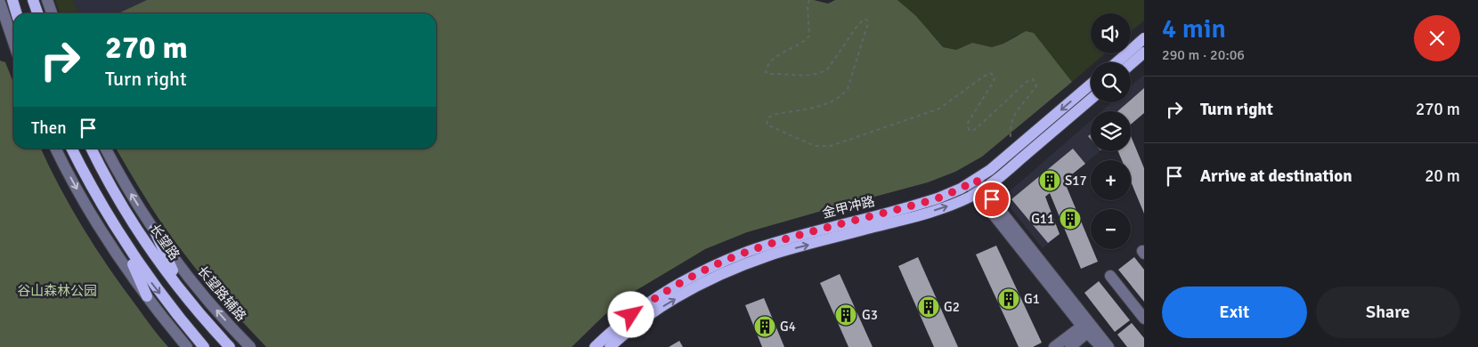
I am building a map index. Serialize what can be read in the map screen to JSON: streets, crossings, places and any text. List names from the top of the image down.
{
  "streets": {
    "main road": ["金甲冲路", "长望路"],
    "street": ["长望路辅路"]
  },
  "parks": ["谷山森林公园"],
  "places": {
    "building": [
      "S17",
      "G11",
      "G1",
      "G2",
      "G3",
      "G4"
    ]
  },
  "page": {
    "heading": ["4 min", "290 m · 20:06"],
    "map_buttons": ["+", "−"],
    "turn": ["270 m", "Turn right"],
    "list": [
      {
        "name": "Turn right",
        "value": "270 m"
      },
      {
        "name": "Arrive at destination",
        "value": "20 m"
      }
    ],
    "then": "Then",
    "buttons": ["Exit", "Share"]
  }
}
